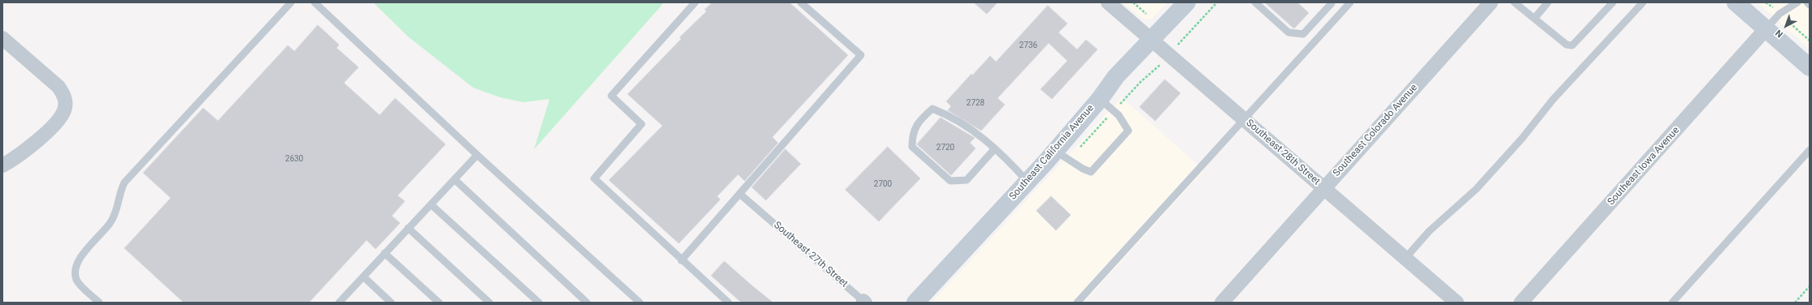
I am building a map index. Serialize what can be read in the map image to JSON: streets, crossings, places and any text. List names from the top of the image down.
{
  "streets": {
    "main road": ["Southeast California Avenue"],
    "street": ["Southeast Colorado Avenue", "Southeast 28th Street", "Southeast Iowa Avenue"],
    "lane": ["Southeast 27th Street"]
  },
  "crossings": [
    ["Southeast Colorado Avenue", "Southeast 28th Street"],
    ["Southeast California Avenue", "Southeast 28th Street"]
  ],
  "house_numbers": [
    "2736",
    "2728",
    "2720",
    "2630",
    "2700"
  ],
  "north": "bottom left"
}
